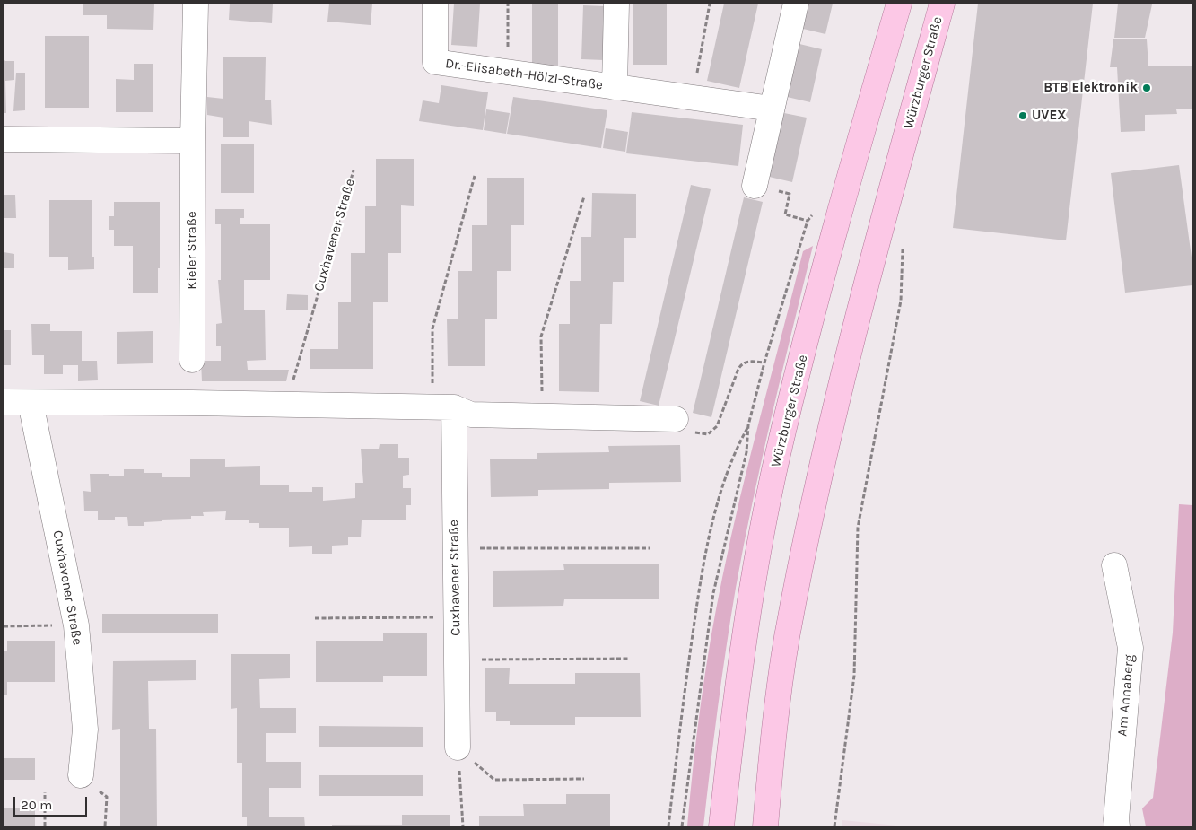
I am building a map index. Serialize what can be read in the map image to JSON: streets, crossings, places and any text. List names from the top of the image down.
{
  "streets": {
    "main road": ["Würzburger Straße"],
    "street": [
      "Dr.-Elisabeth-Hölzl-Straße",
      "Cuxhavener Straße",
      "Kieler Straße",
      "Am Annaberg"
    ]
  },
  "places": ["BTB Elektronik", "UVEX"],
  "scale_bar": "20 m"
}
